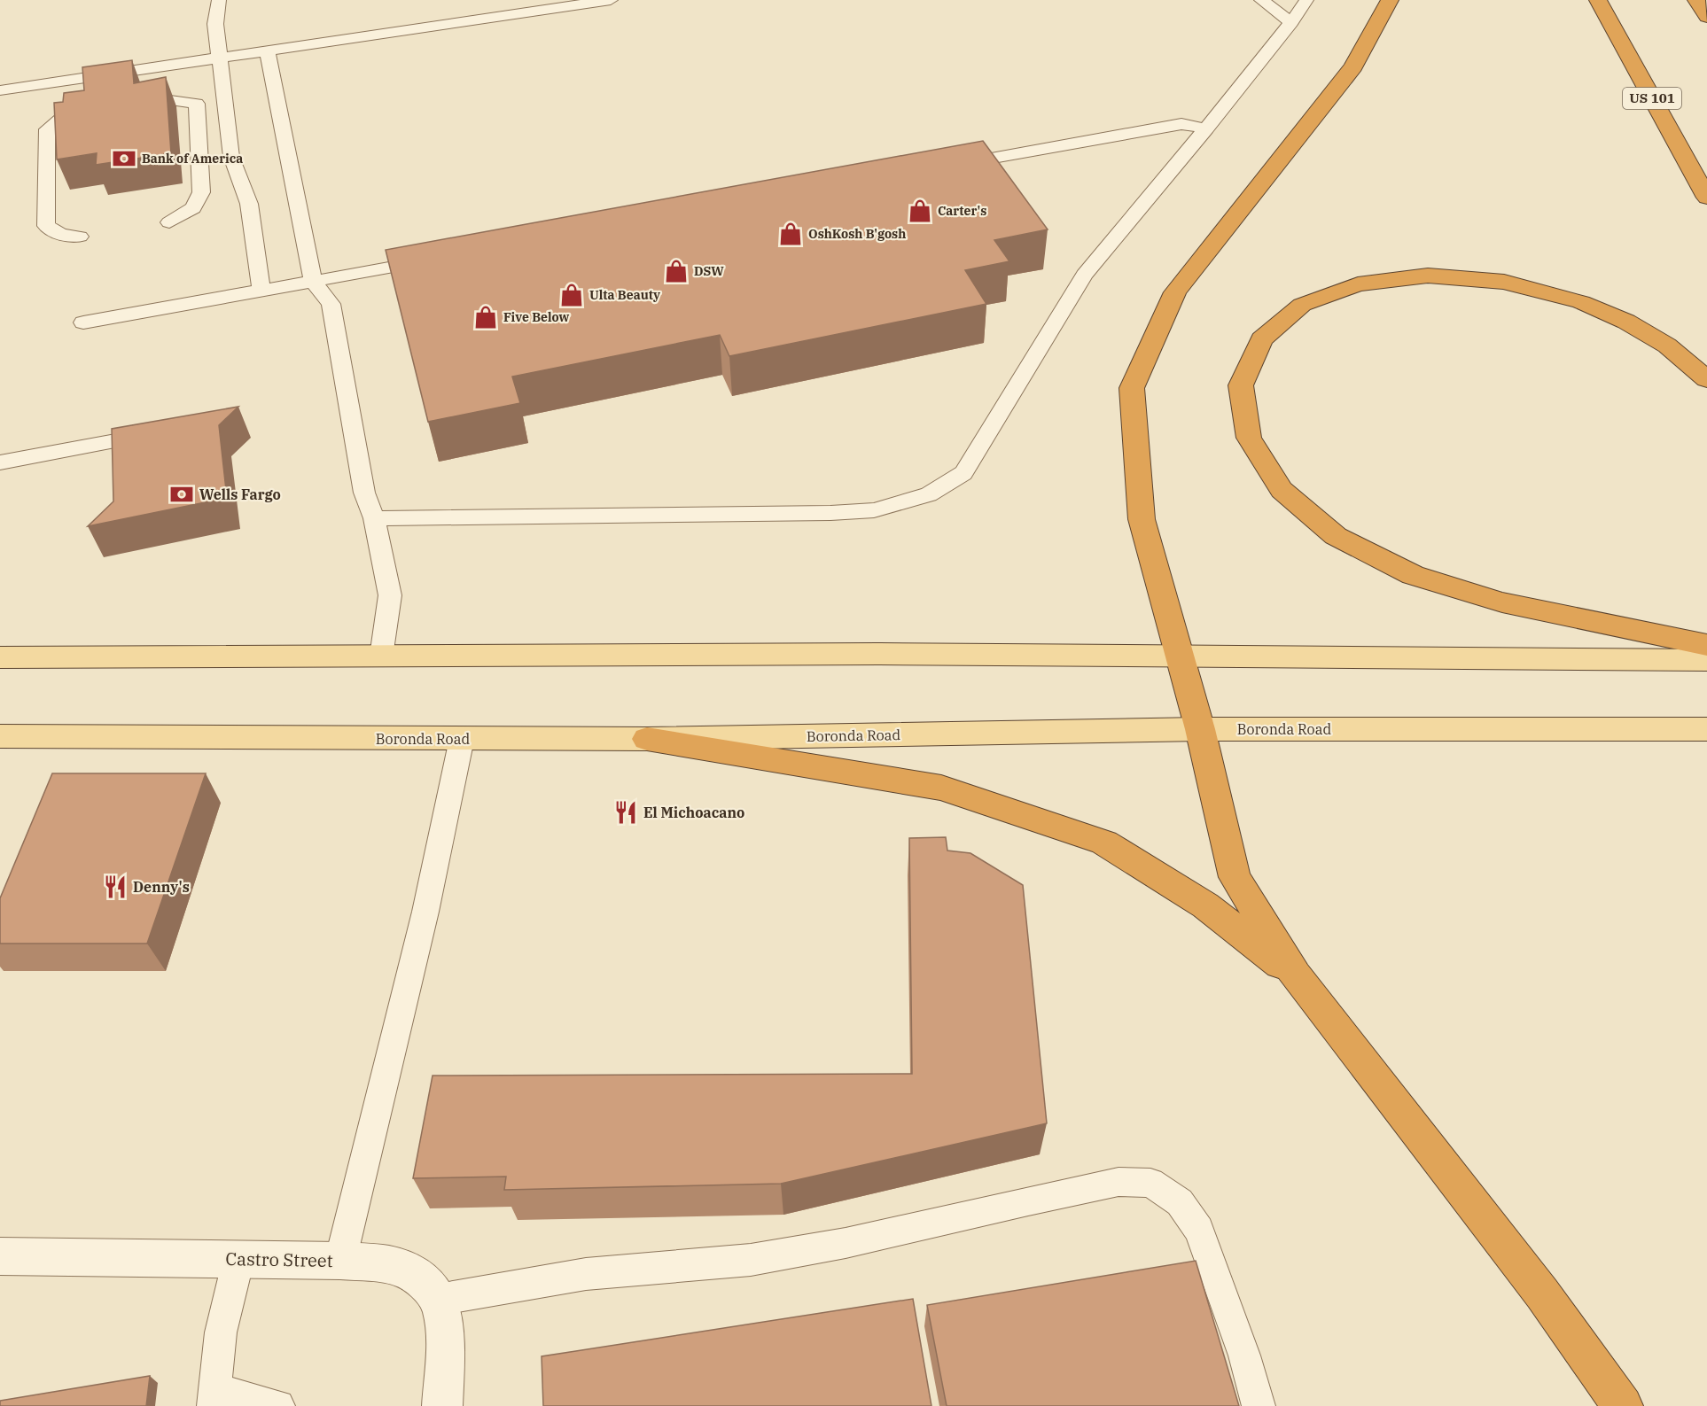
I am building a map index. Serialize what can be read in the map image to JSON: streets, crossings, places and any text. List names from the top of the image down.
{
  "streets": {
    "highway": ["US 101"],
    "main road": ["Boronda Road"],
    "street": ["Castro Street"]
  },
  "places": {
    "bank": ["Bank of America", "Wells Fargo"],
    "shop": [
      "Carter's",
      "OshKosh B'gosh",
      "DSW",
      "Ulta Beauty",
      "Five Below"
    ],
    "restaurant": ["El Michoacano", "Denny's"]
  }
}
